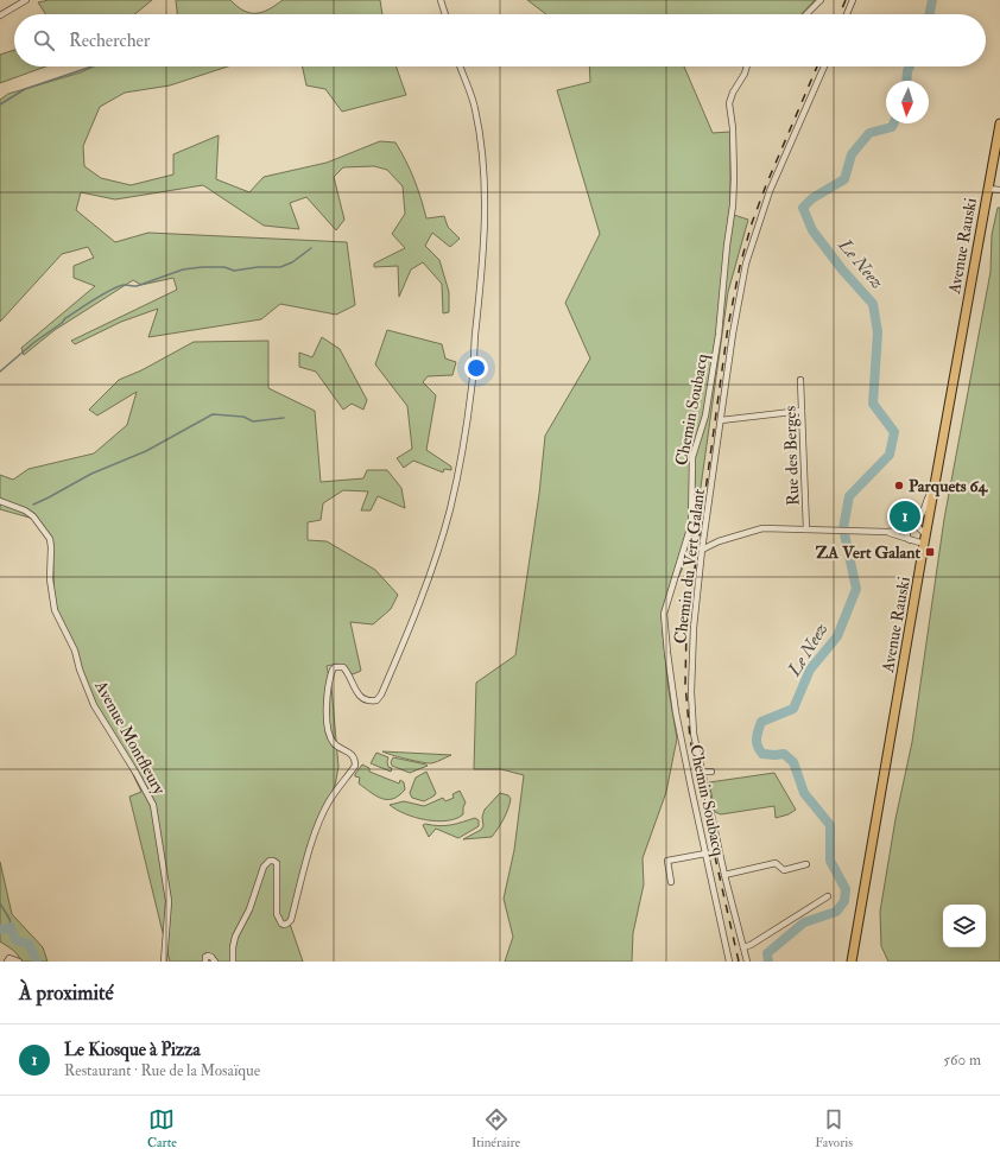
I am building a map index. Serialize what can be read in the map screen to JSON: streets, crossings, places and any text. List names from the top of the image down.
{
  "streets": {
    "main road": ["Avenue Rauski"],
    "street": [
      "Chemin Soubacq",
      "Rue des Berges",
      "Chemin du Vert Galant",
      "Avenue Montfleury"
    ]
  },
  "water": ["Le Neez"],
  "places": {
    "other": ["Parquets 64"],
    "transit": ["ZA Vert Galant"]
  },
  "north": "bottom",
  "page": {
    "search": "Rechercher",
    "pins": "1",
    "heading": "À proximité",
    "list": [
      {
        "mark": "1",
        "name": "Le Kiosque à Pizza",
        "note": "Restaurant · Rue de la Mosaïque",
        "value": "560 m"
      }
    ],
    "nav": ["Carte", "Itinéraire", "Favoris"]
  }
}
